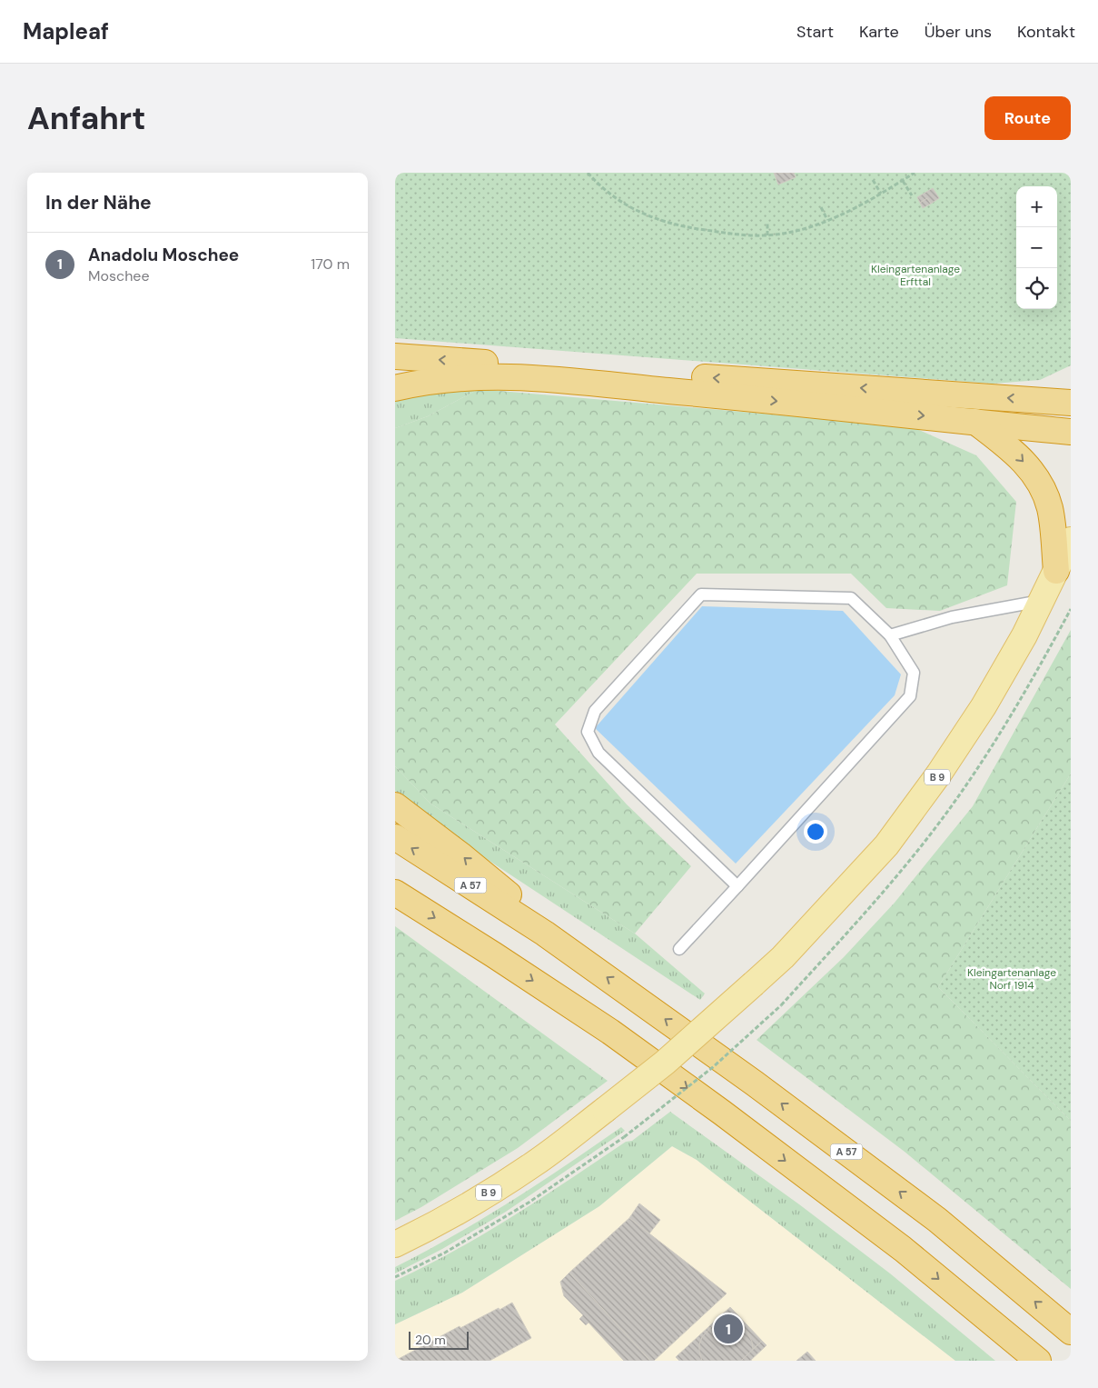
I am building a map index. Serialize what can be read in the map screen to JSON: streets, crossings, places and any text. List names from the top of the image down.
{
  "streets": {
    "highway": ["A 57"],
    "main road": ["B 9"]
  },
  "parks": ["Kleingartenanlage Erfttal", "Kleingartenanlage Norf 1914"],
  "scale_bar": "20 m",
  "page": {
    "header": "Mapleaf",
    "nav": [
      "Start",
      "Karte",
      "Über uns",
      "Kontakt"
    ],
    "buttons": "Route",
    "title": "Anfahrt",
    "heading": "In der Nähe",
    "map_buttons": ["+", "−"],
    "list": [
      {
        "mark": "1",
        "name": "Anadolu Moschee",
        "note": "Moschee",
        "value": "170 m"
      }
    ],
    "pins": "1",
    "scale": "20 m"
  }
}
